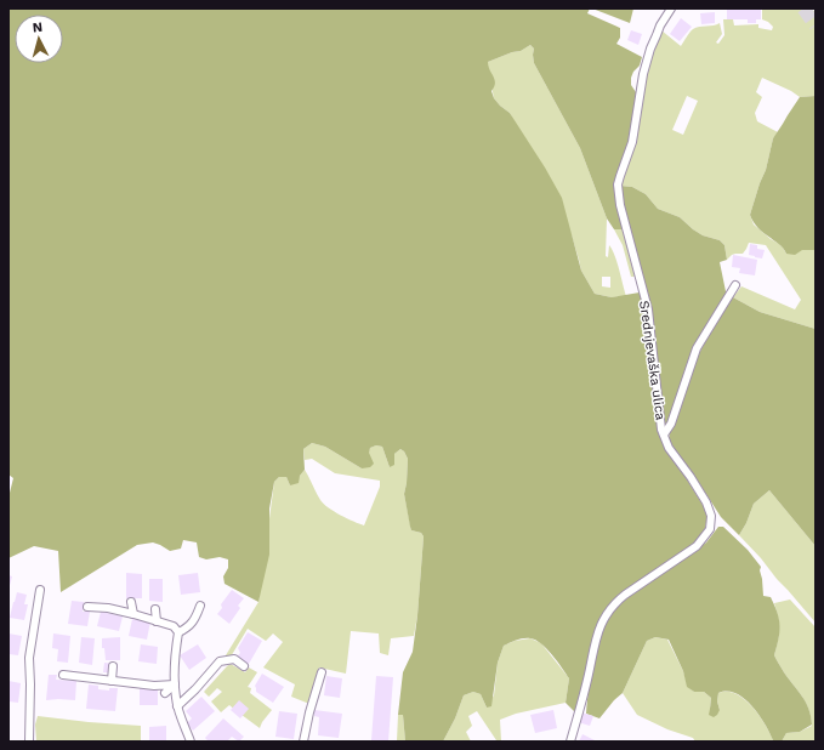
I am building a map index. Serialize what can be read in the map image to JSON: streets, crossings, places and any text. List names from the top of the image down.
{
  "streets": {
    "street": ["Srednjevaška ulica"]
  },
  "north": "top"
}
